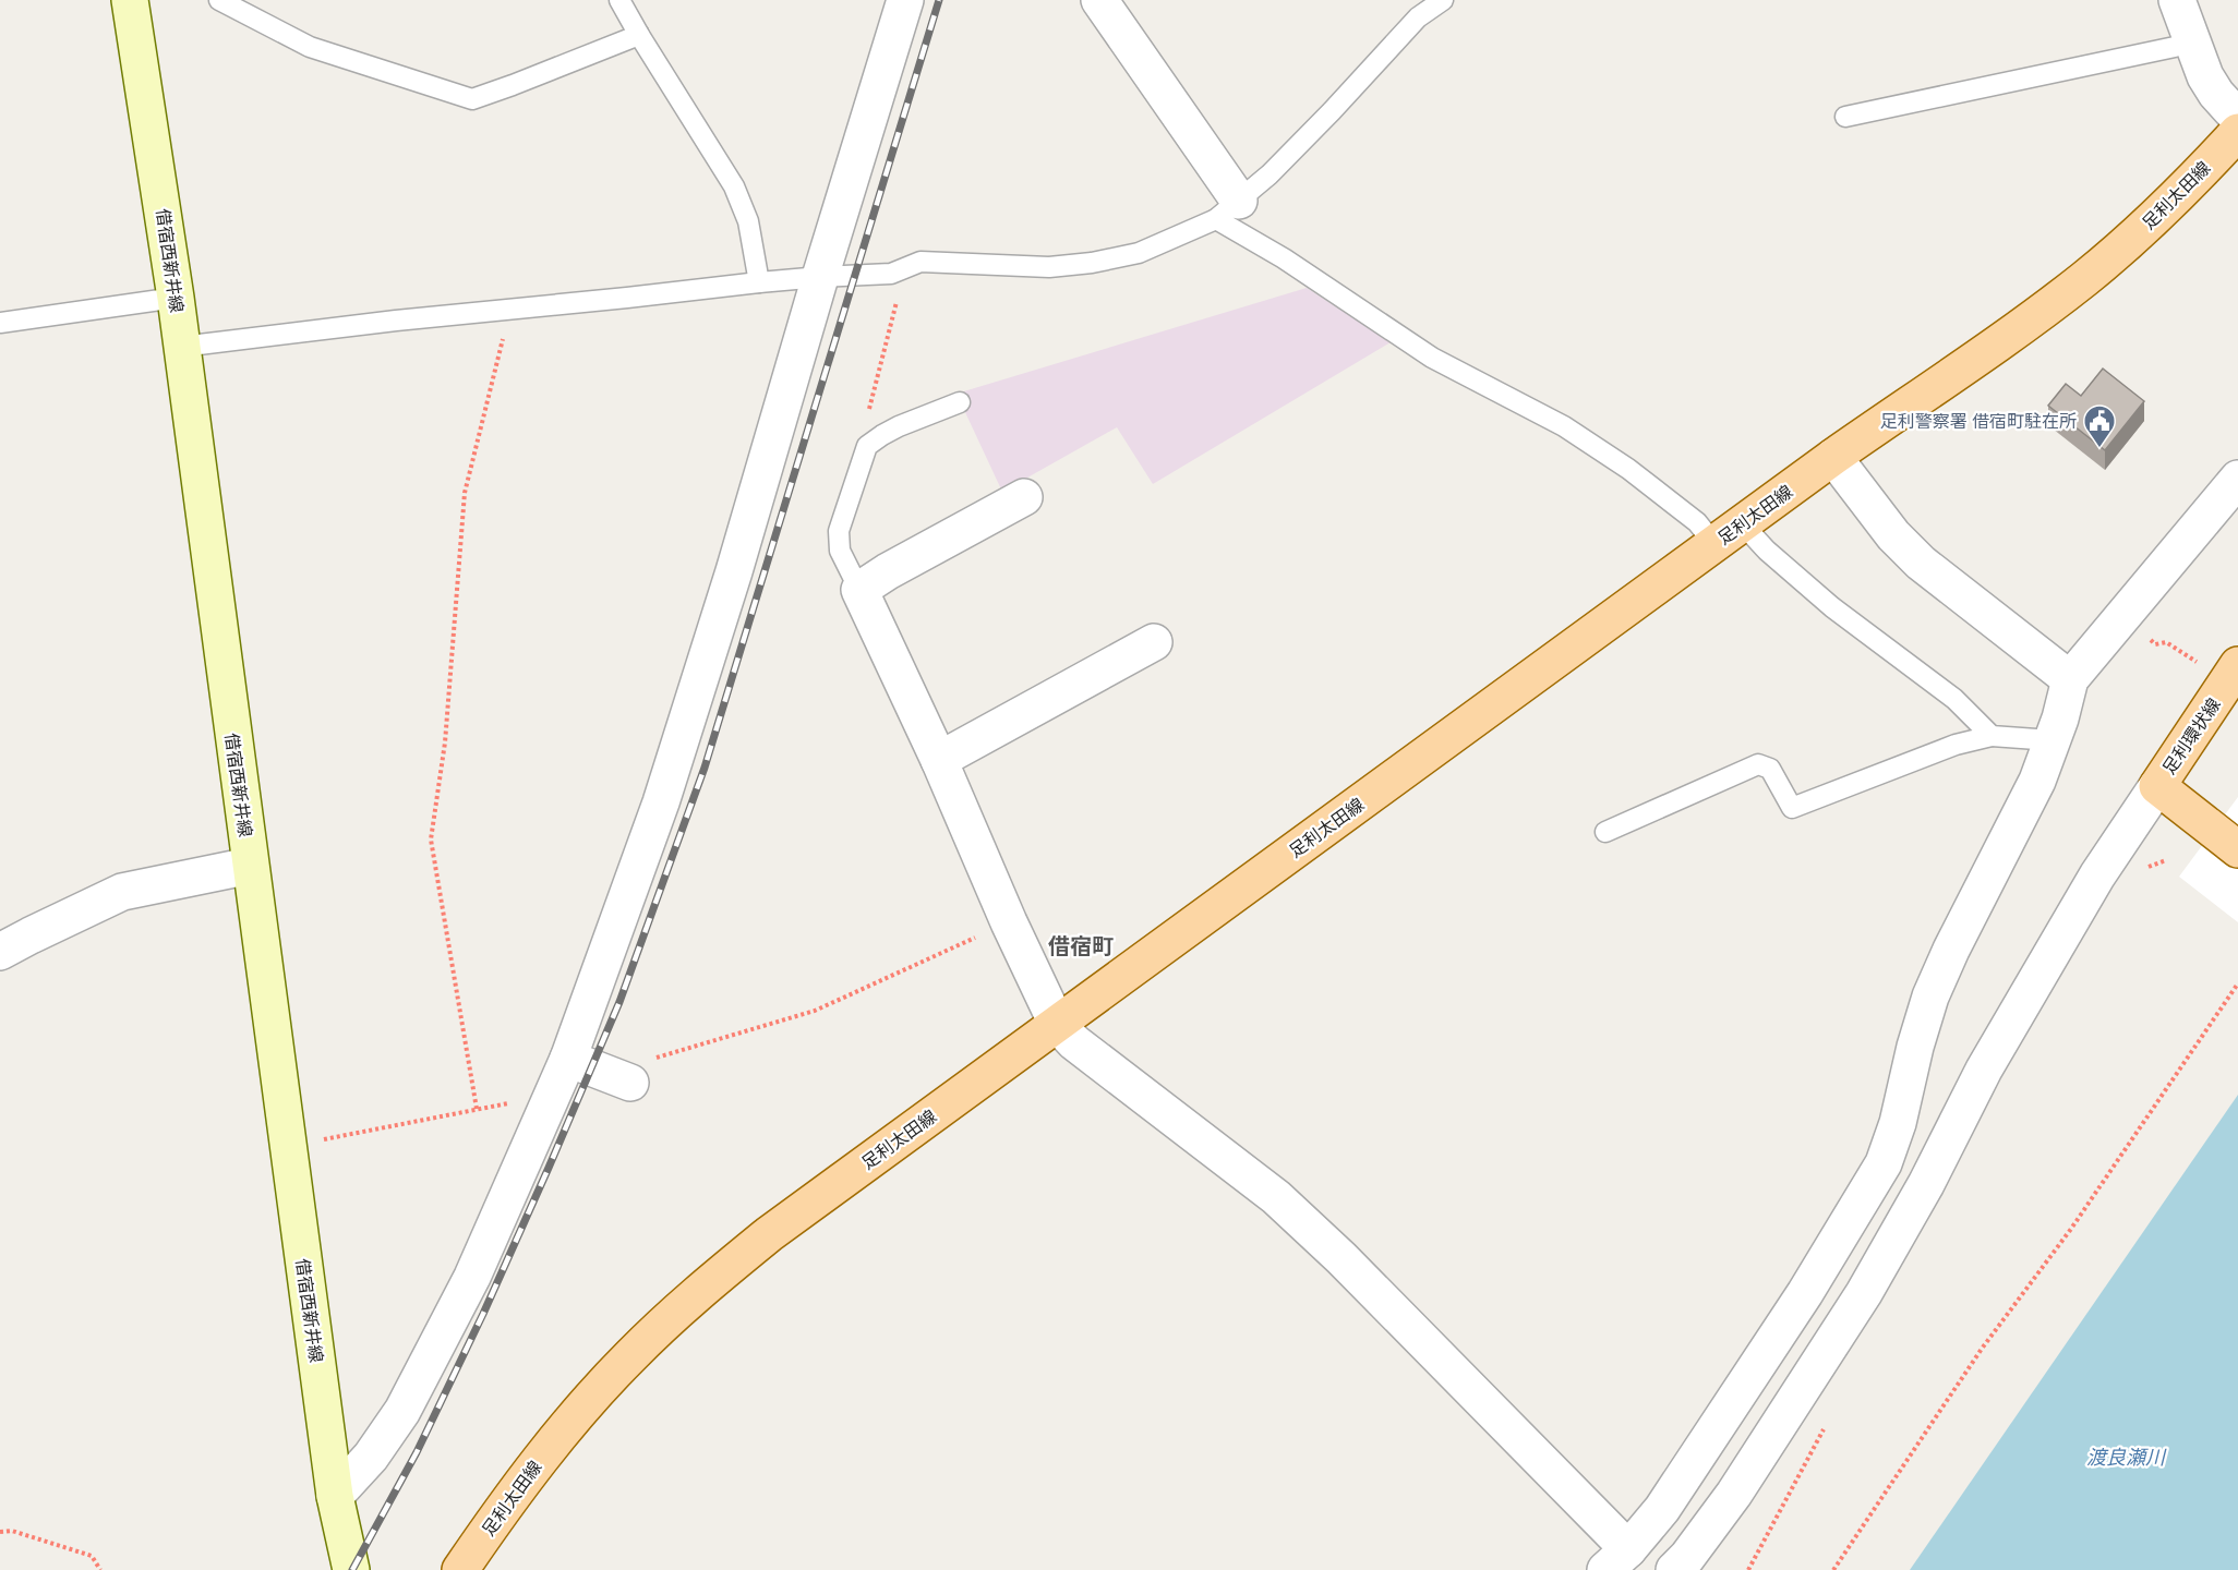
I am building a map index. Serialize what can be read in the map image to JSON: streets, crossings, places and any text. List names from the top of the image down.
{
  "streets": {
    "main road": ["足利太田線", "借宿西新井線", "足利環状線"]
  },
  "districts": ["借宿町"],
  "water": ["渡良瀬川"],
  "places": {
    "public building": ["足利警察署 借宿町駐在所"]
  }
}
